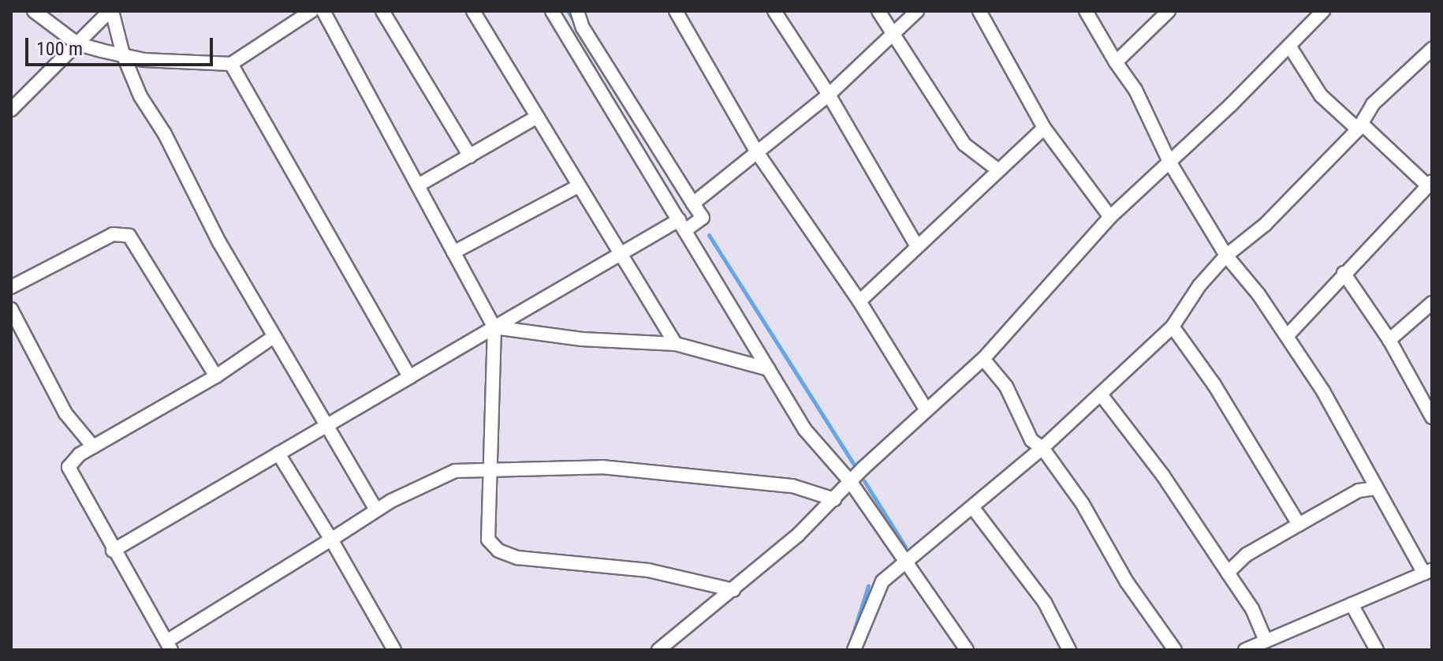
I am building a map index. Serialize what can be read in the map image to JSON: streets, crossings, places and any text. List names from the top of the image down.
{
  "scale_bar": "100 m"
}
